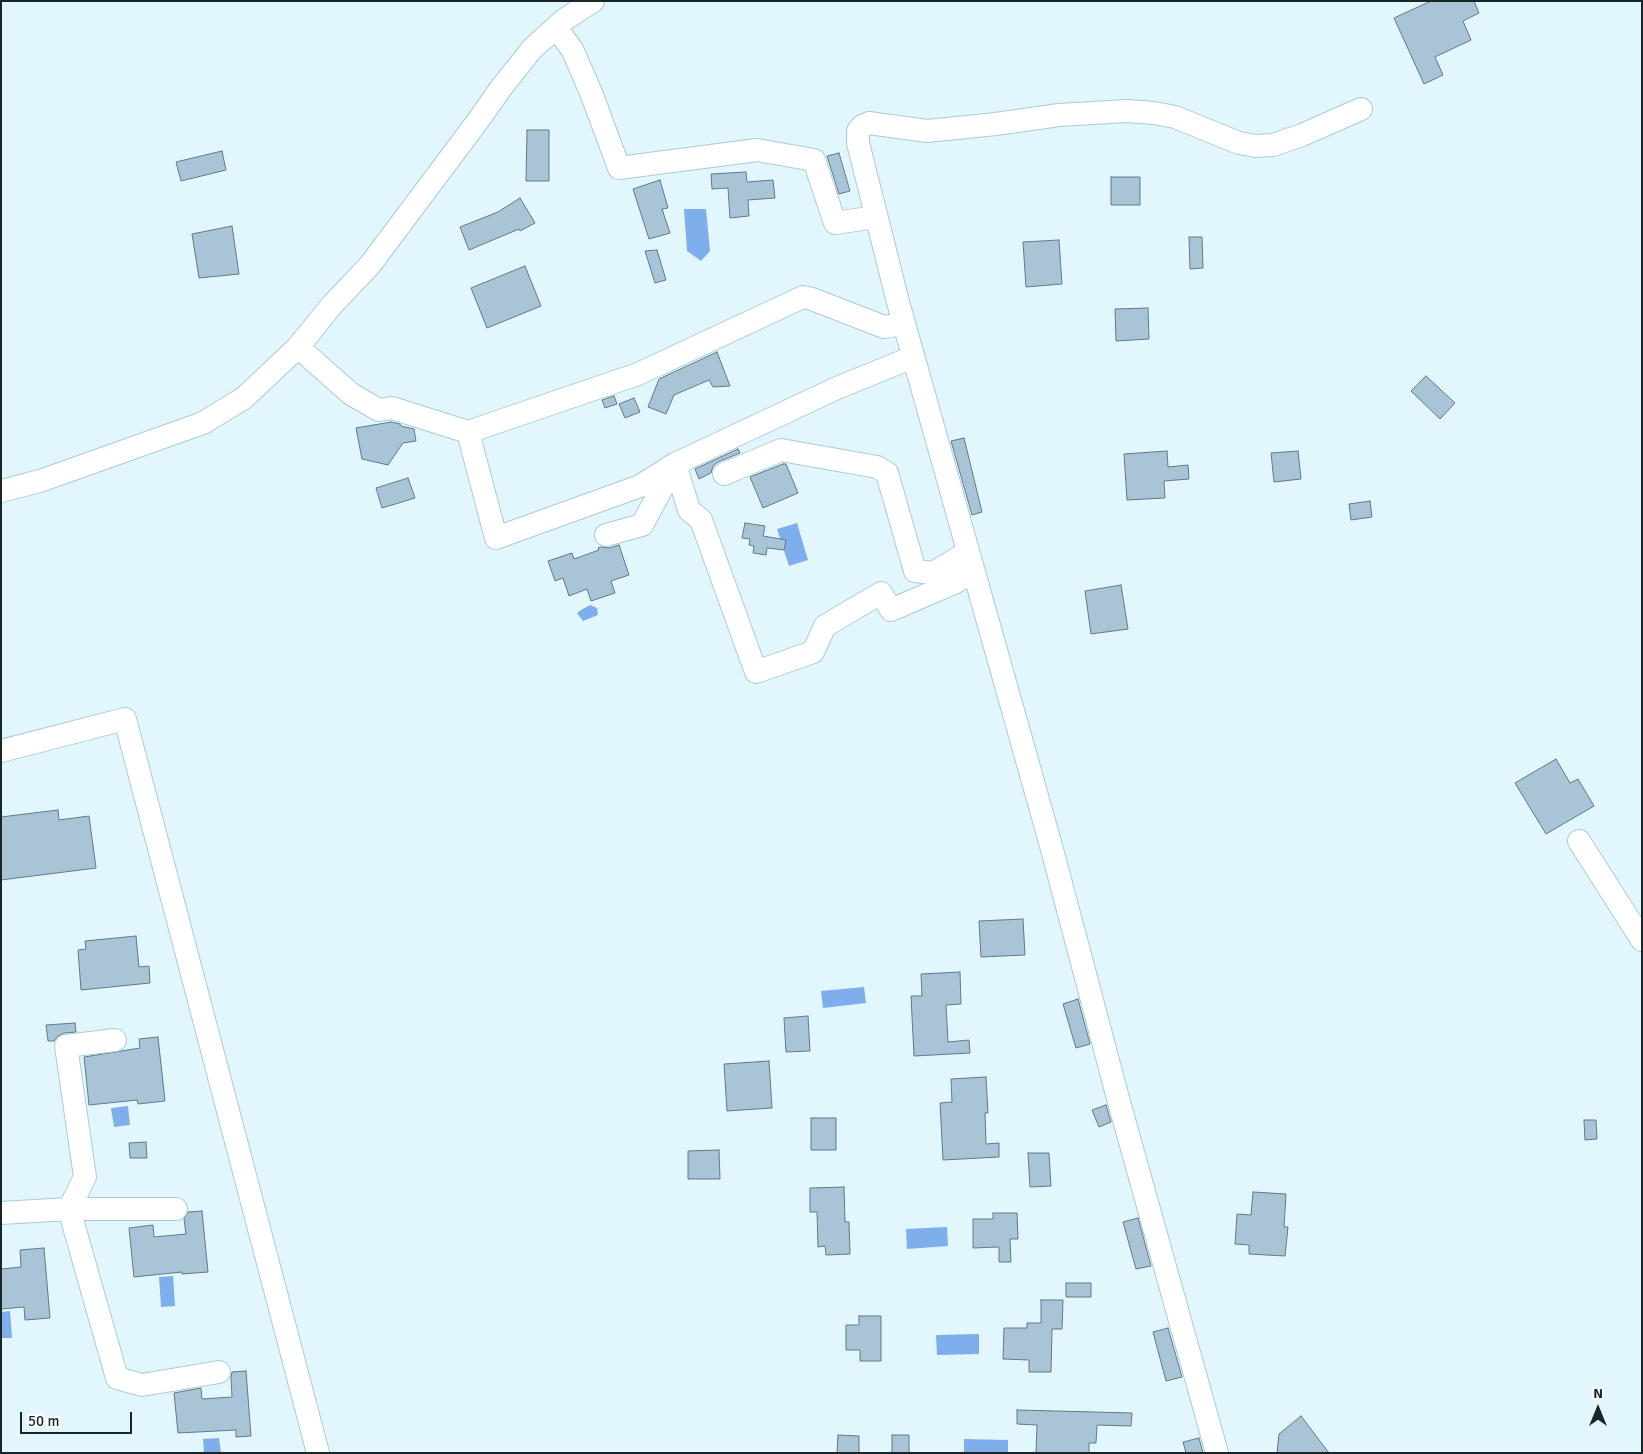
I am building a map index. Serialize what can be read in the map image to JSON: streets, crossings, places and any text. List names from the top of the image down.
{
  "scale_bar": "50 m",
  "north": "top"
}
